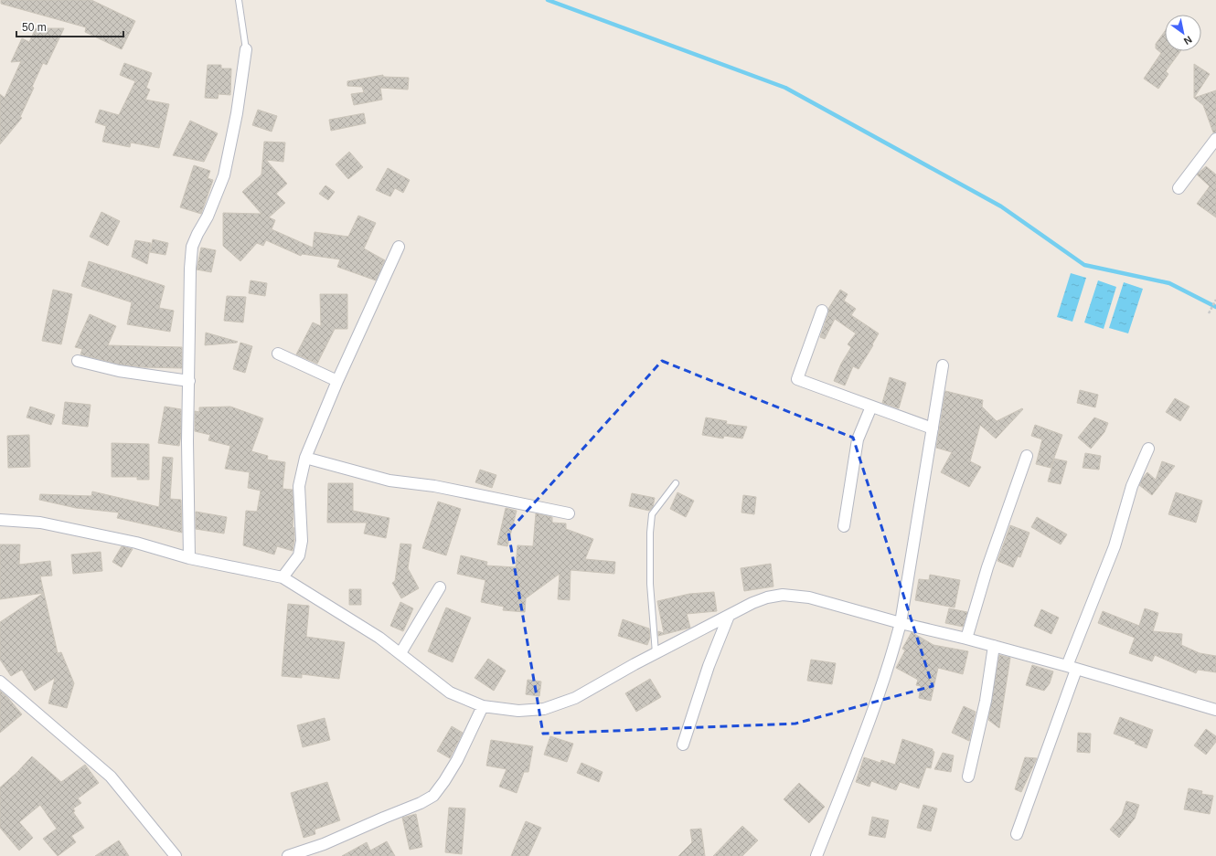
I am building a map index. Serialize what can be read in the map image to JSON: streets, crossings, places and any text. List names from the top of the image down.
{
  "scale_bar": "50 m",
  "north": "bottom right"
}
